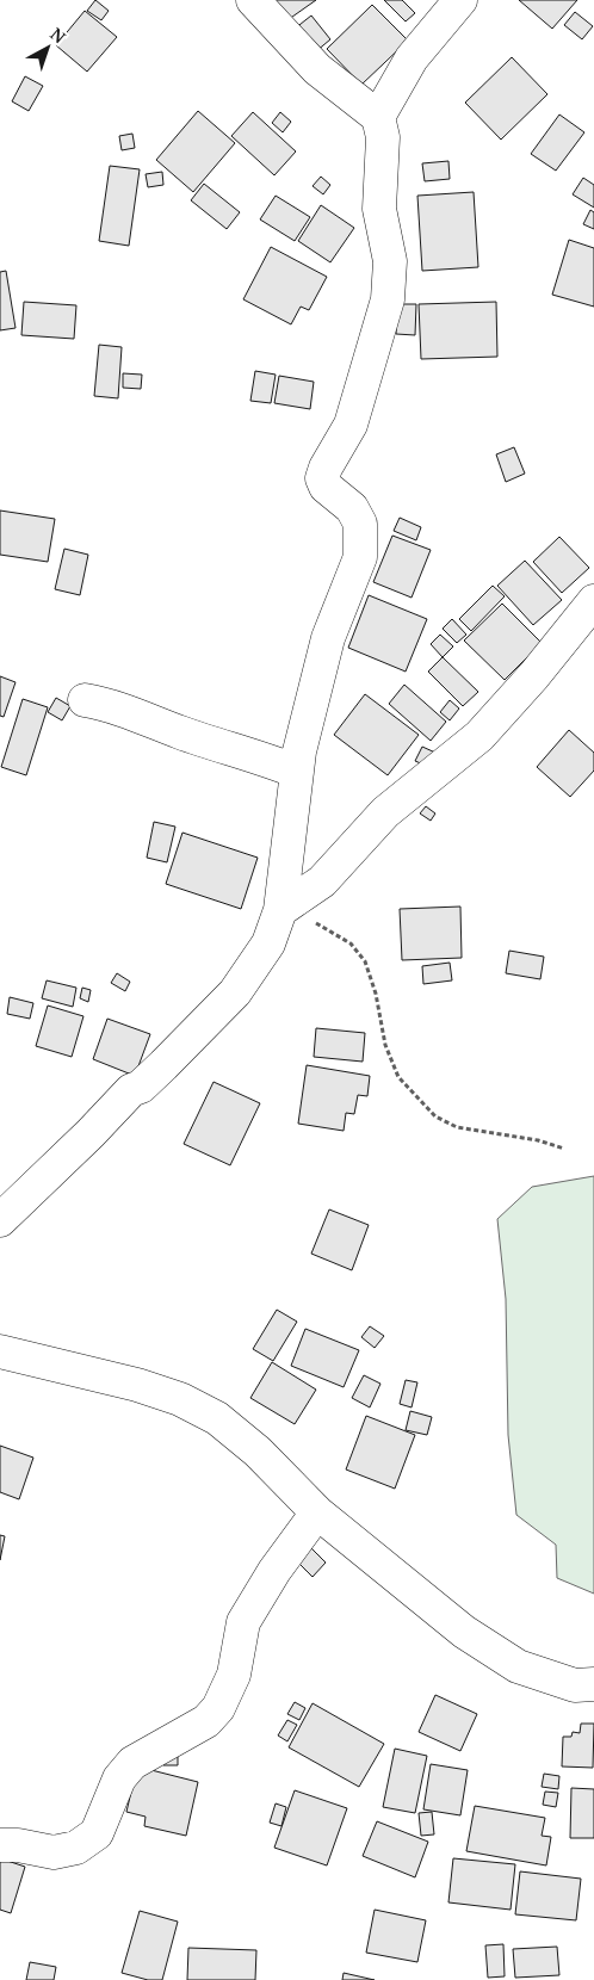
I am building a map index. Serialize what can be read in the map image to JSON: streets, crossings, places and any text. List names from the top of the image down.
{
  "north": "top right"
}
